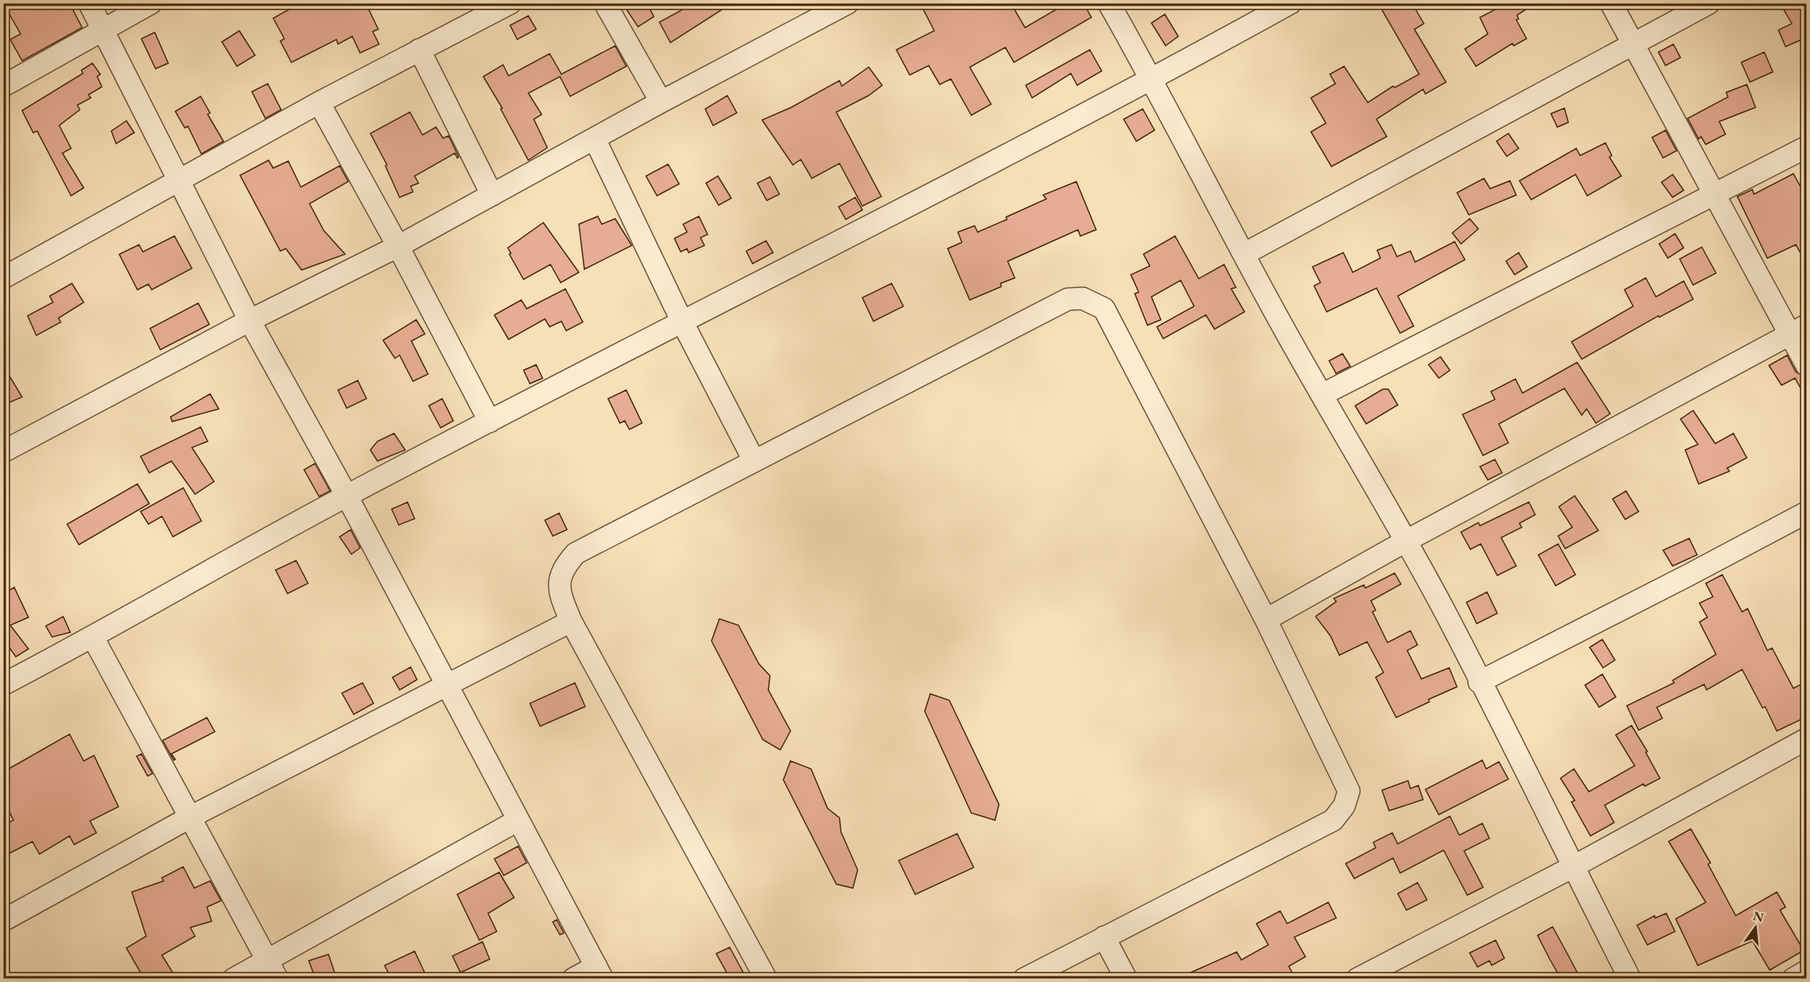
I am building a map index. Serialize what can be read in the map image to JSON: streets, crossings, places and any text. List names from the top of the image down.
{
  "north": "top"
}
